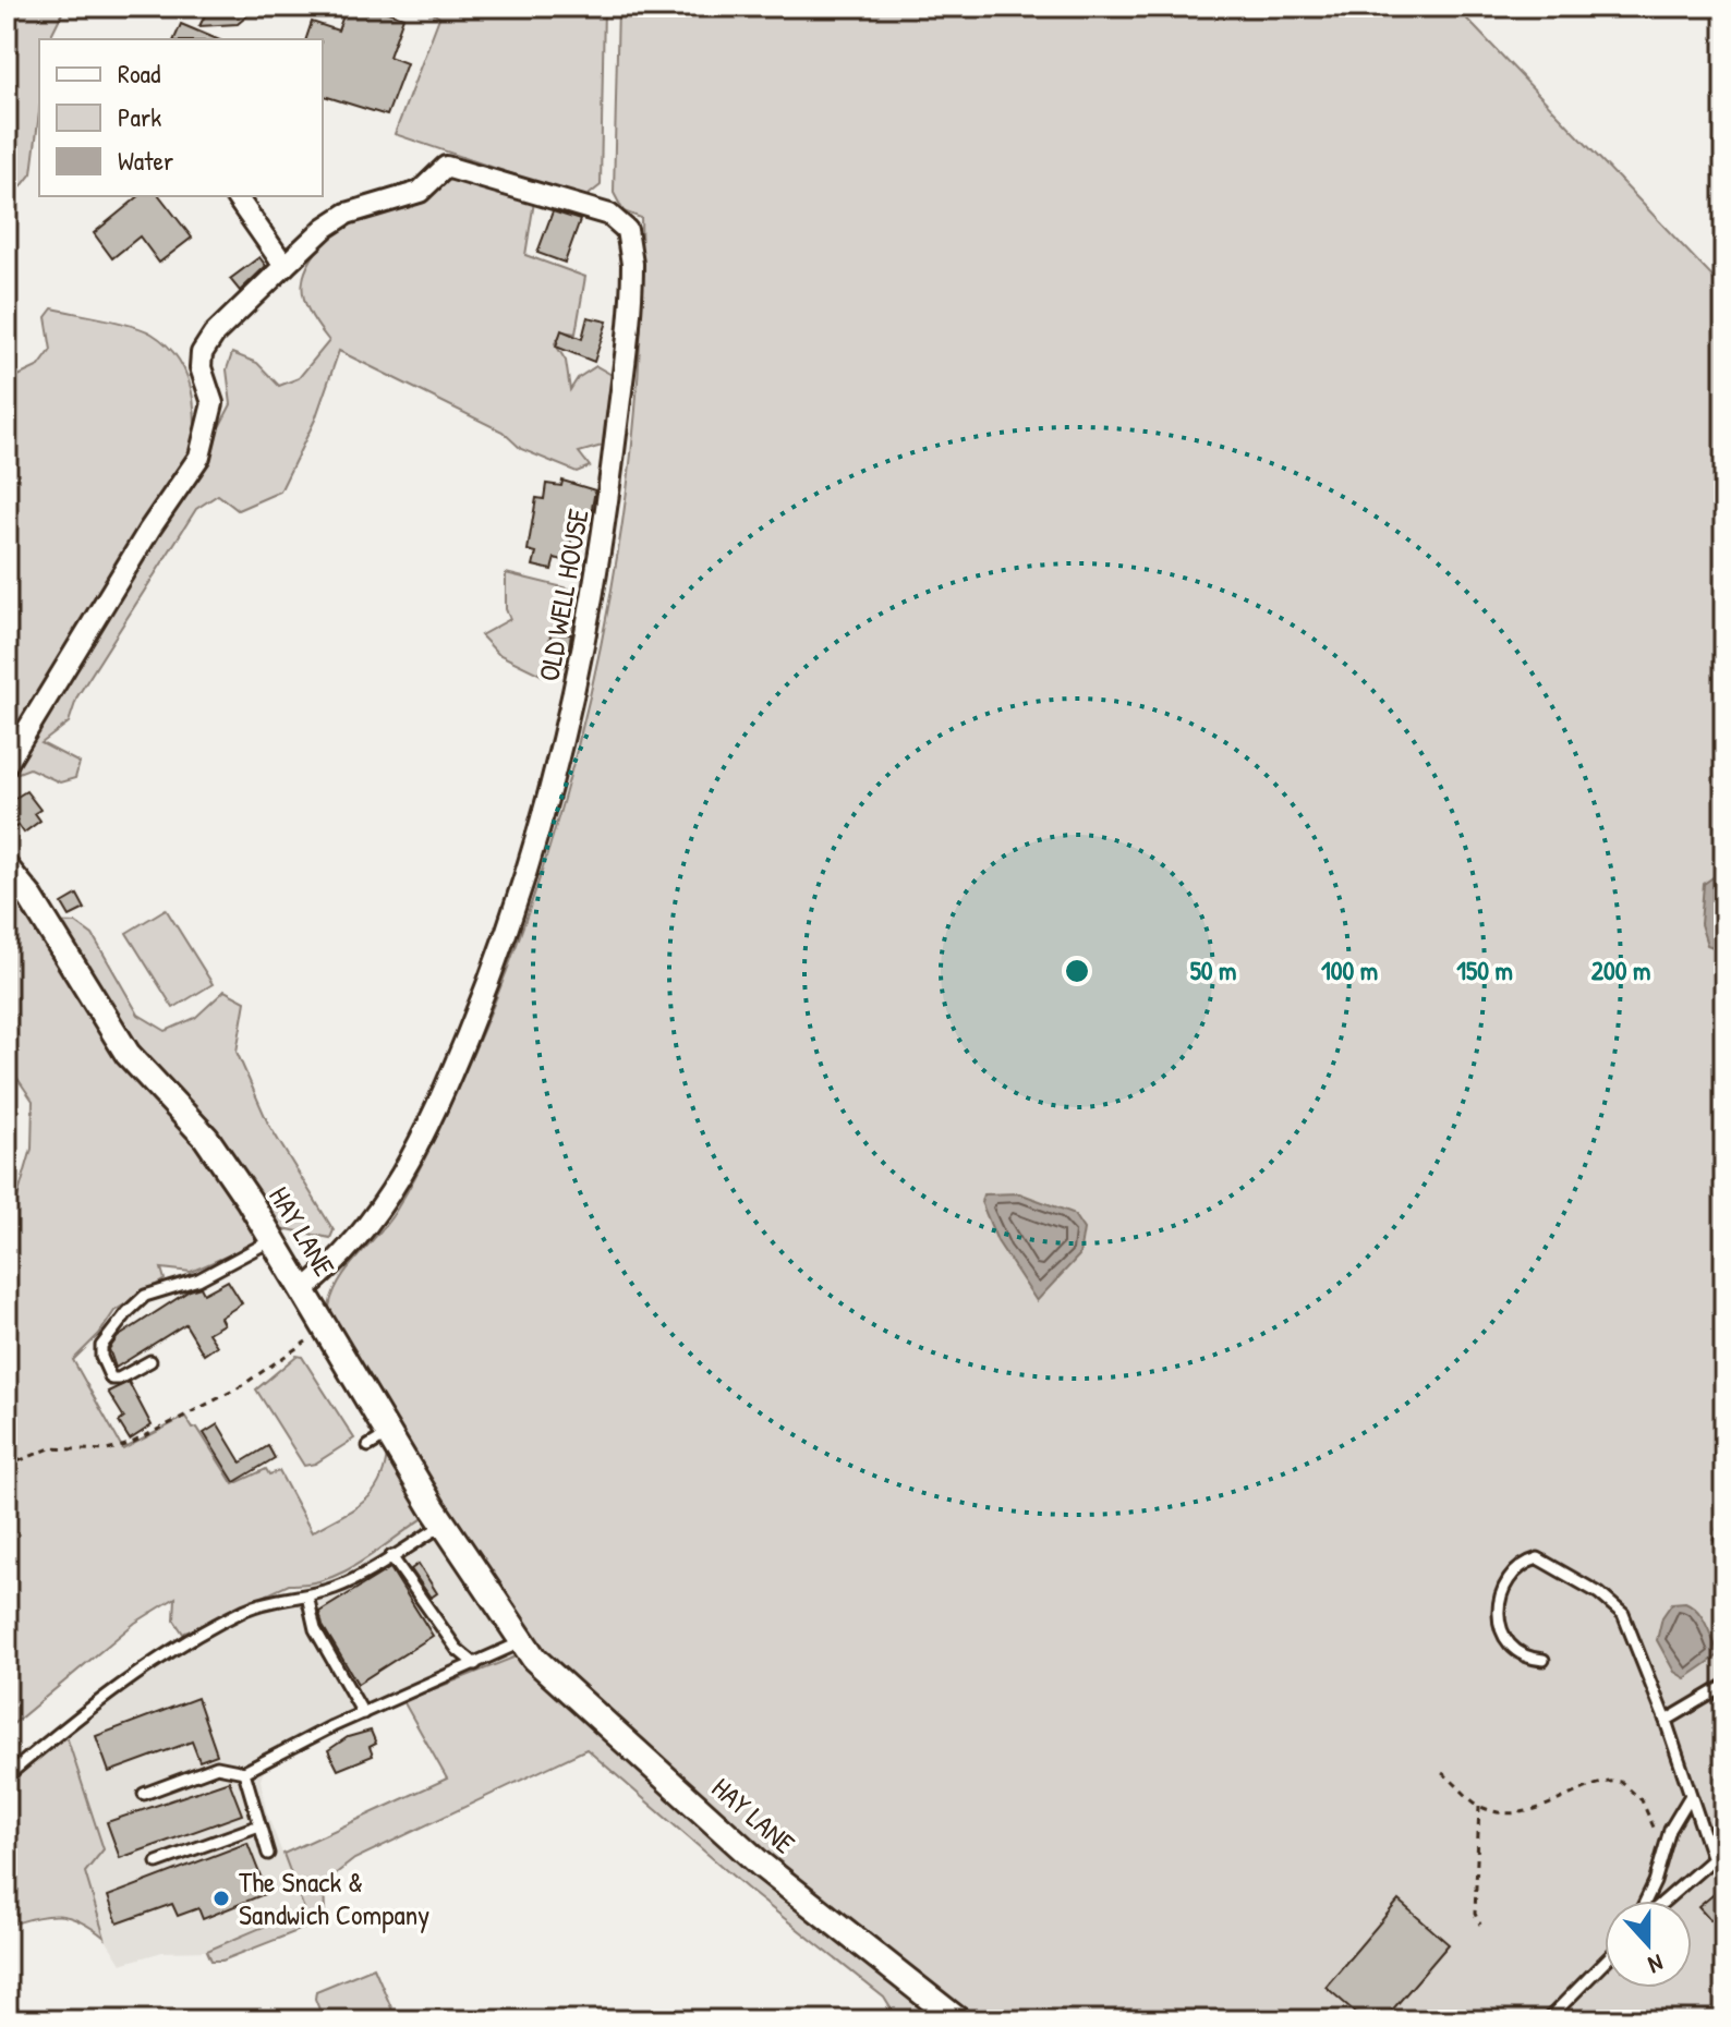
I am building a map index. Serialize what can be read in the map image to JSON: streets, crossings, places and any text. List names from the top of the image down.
{
  "streets": {
    "street": ["OLD WELL HOUSE", "HAY LANE"]
  },
  "crossings": [
    ["OLD WELL HOUSE", "HAY LANE"]
  ],
  "places": ["The Snack & Sandwich Company"],
  "legend": ["Road", "Park", "Water"],
  "north": "bottom",
  "rings": [
    "50 m",
    "100 m",
    "150 m",
    "200 m"
  ]
}
